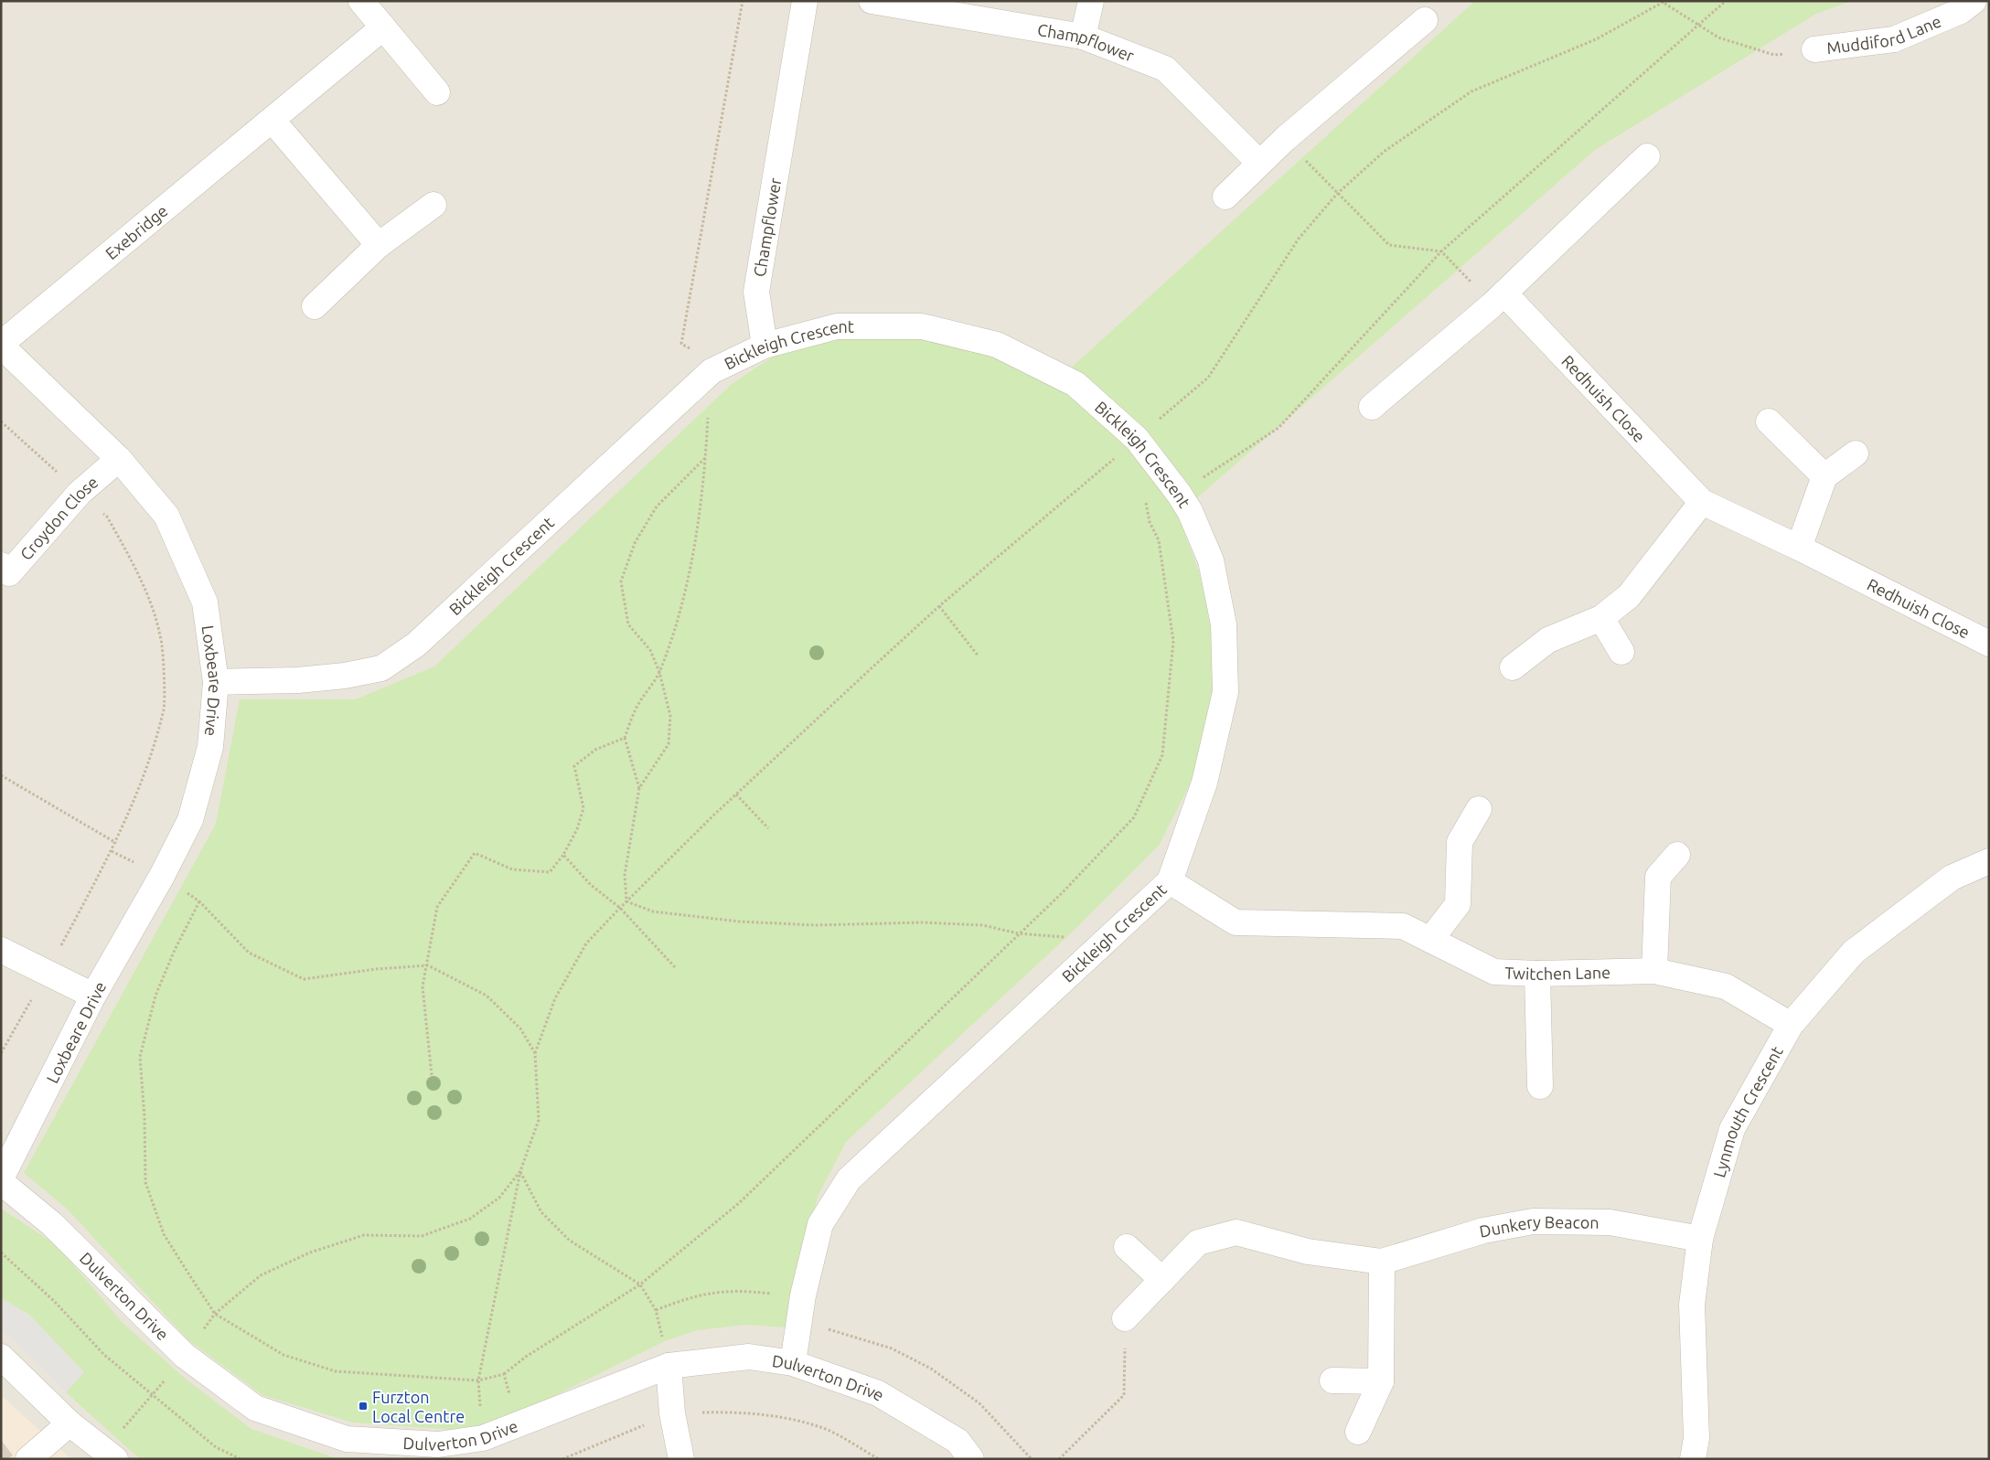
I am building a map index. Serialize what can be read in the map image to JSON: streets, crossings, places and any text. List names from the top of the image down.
{
  "streets": {
    "street": [
      "Muddiford Lane",
      "Champflower",
      "Exebridge",
      "Bickleigh Crescent",
      "Redhuish Close",
      "Croydon Close",
      "Loxbeare Drive",
      "Twitchen Lane",
      "Lynmouth Crescent",
      "Dunkery Beacon",
      "Dulverton Drive"
    ]
  },
  "crossings": [
    ["Champflower", "Bickleigh Crescent"],
    ["Exebridge", "Loxbeare Drive"],
    ["Bickleigh Crescent", "Loxbeare Drive"],
    ["Bickleigh Crescent", "Twitchen Lane"],
    ["Bickleigh Crescent", "Dulverton Drive"],
    ["Croydon Close", "Loxbeare Drive"],
    ["Twitchen Lane", "Lynmouth Crescent"],
    ["Lynmouth Crescent", "Dunkery Beacon"]
  ],
  "places": {
    "transit": ["Furzton Local Centre"]
  }
}
